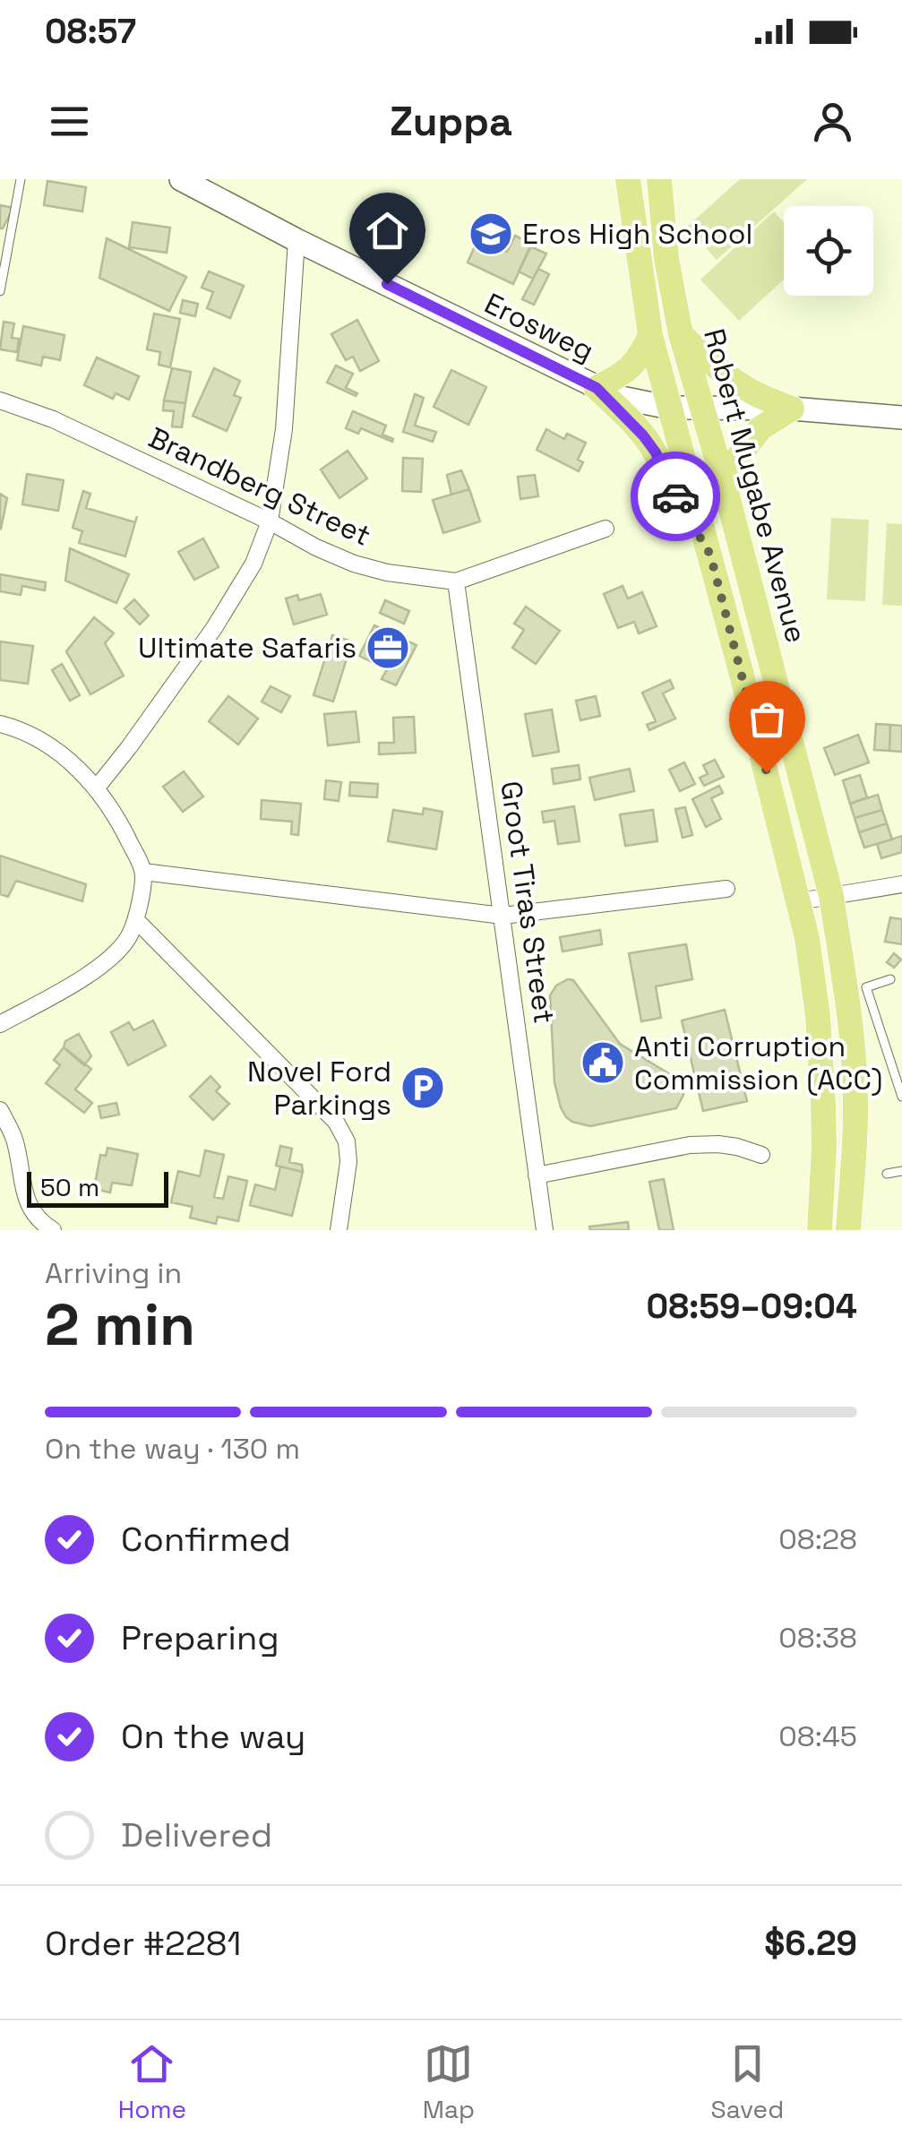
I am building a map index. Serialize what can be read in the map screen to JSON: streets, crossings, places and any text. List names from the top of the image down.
{
  "streets": {
    "main road": ["Robert Mugabe Avenue"],
    "street": ["Erosweg", "Brandberg Street", "Groot Tiras Street"]
  },
  "crossings": [
    ["Erosweg", "Robert Mugabe Avenue"],
    ["Brandberg Street", "Groot Tiras Street"]
  ],
  "places": {
    "school or university": ["Eros High School"],
    "office": ["Ultimate Safaris"],
    "public building": ["Anti Corruption Commission (ACC)"],
    "parking": ["Novel Ford Parkings"]
  },
  "scale_bar": "50 m",
  "page": {
    "status": "08:57",
    "header": "Zuppa",
    "scale": "50 m",
    "heading": ["2 min", "Arriving in", "08:59–09:04"],
    "panel": ["Order #2281", "$6.29"],
    "bar": "On the way · 130 m",
    "list": [
      ["Confirmed", "08:28"],
      ["Preparing", "08:38"],
      ["On the way", "08:45"],
      "Delivered"
    ],
    "tabs": ["Home", "Map", "Saved"]
  }
}
